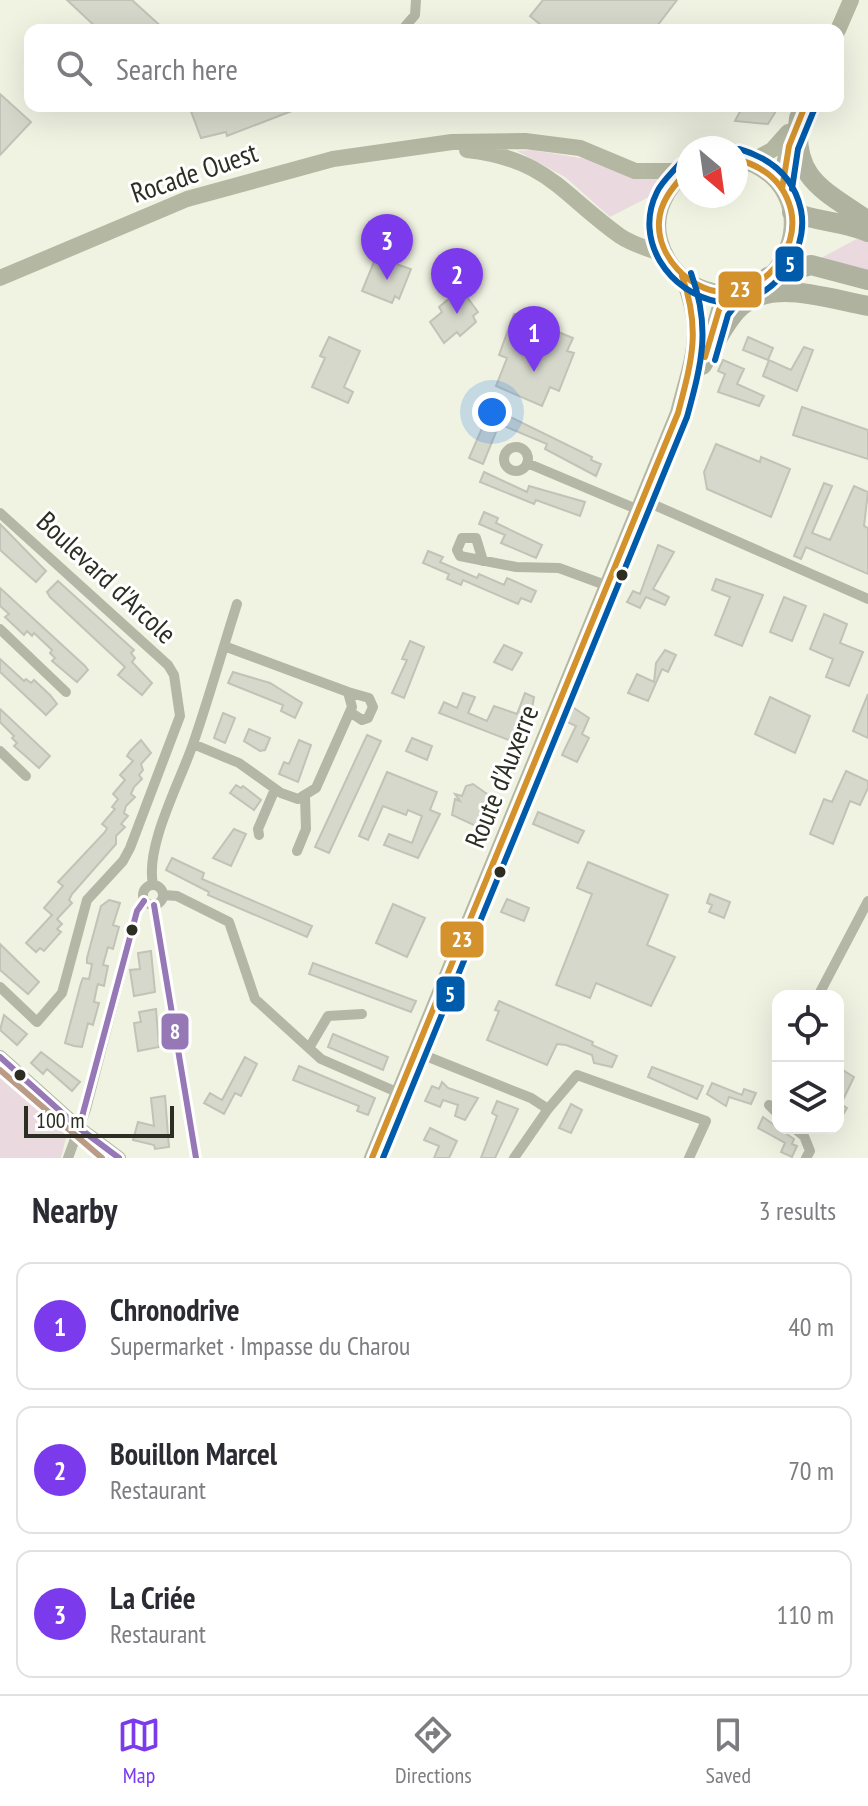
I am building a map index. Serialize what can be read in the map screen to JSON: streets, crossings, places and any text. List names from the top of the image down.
{
  "streets": {
    "main road": ["Rocade Ouest", "Route d'Auxerre"],
    "street": ["Boulevard d'Arcole"]
  },
  "lines": ["transit line 23", "transit line 5", "transit line 8"],
  "scale_bar": "100 m",
  "north": "bottom right",
  "page": {
    "search": "Search here",
    "pins": ["3", "2", "1"],
    "scale": "100 m",
    "heading": ["Nearby", "3 results"],
    "list": [
      {
        "mark": "1",
        "name": "Chronodrive",
        "note": "Supermarket · Impasse du Charou",
        "value": "40 m"
      },
      {
        "mark": "2",
        "name": "Bouillon Marcel",
        "note": "Restaurant",
        "value": "70 m"
      },
      {
        "mark": "3",
        "name": "La Criée",
        "note": "Restaurant",
        "value": "110 m"
      }
    ],
    "nav": ["Map", "Directions", "Saved"]
  }
}
